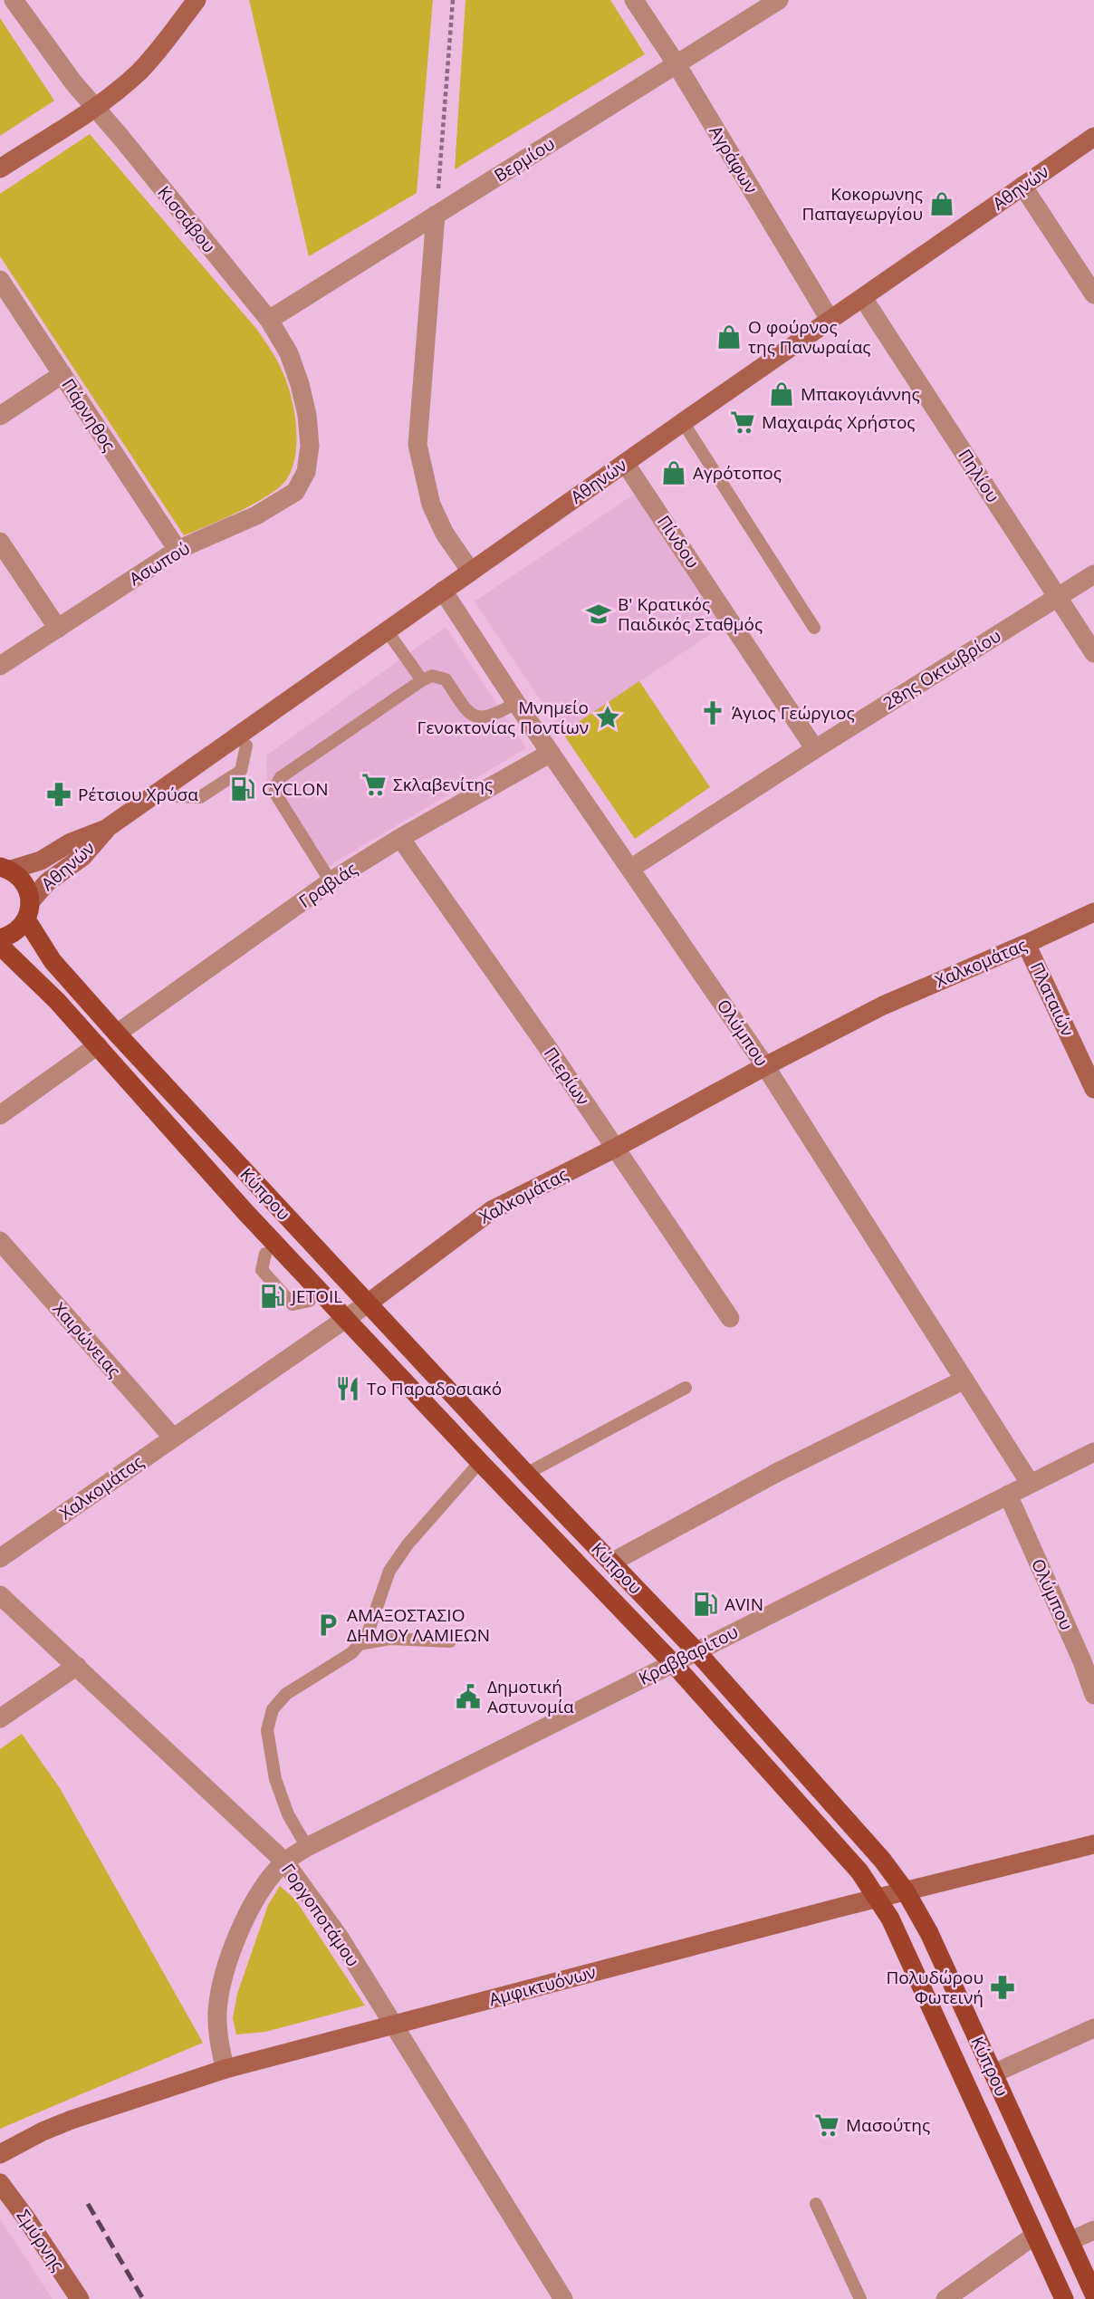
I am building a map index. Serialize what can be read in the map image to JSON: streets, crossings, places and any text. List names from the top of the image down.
{
  "streets": {
    "main road": ["Κύπρου"],
    "street": [
      "Βερμίου",
      "Αγράφων",
      "Αθηνών",
      "Κισσάβου",
      "Πάρνηθος",
      "Πηλίου",
      "Πίνδου",
      "Ασωπού",
      "28ης Οκτωβρίου",
      "Γραβιάς",
      "Χαλκομάτας",
      "Πλαταιών",
      "Ολύμπου",
      "Πιερίων",
      "Χαιρώνειας",
      "Κραββαρίτου",
      "Γοργοποτάμου",
      "Αμφικτυόνων",
      "Σμύρνης"
    ]
  },
  "crossings": [
    ["Βερμίου", "Αγράφων"],
    ["Βερμίου", "Κισσάβου"],
    ["Αγράφων", "Αθηνών"],
    ["Αθηνών", "Πηλίου"],
    ["Αθηνών", "Πίνδου"],
    ["Αθηνών", "Ολύμπου"],
    ["Αθηνών", "Κύπρου"],
    ["Κισσάβου", "Ασωπού"],
    ["Πάρνηθος", "Ασωπού"],
    ["Πηλίου", "28ης Οκτωβρίου"],
    ["Πίνδου", "28ης Οκτωβρίου"],
    ["28ης Οκτωβρίου", "Ολύμπου"],
    ["Γραβιάς", "Ολύμπου"],
    ["Γραβιάς", "Πιερίων"],
    ["Γραβιάς", "Κύπρου"],
    ["Χαλκομάτας", "Πλαταιών"],
    ["Χαλκομάτας", "Ολύμπου"],
    ["Χαλκομάτας", "Πιερίων"],
    ["Χαλκομάτας", "Κύπρου"],
    ["Χαλκομάτας", "Χαιρώνειας"],
    ["Ολύμπου", "Κραββαρίτου"],
    ["Κύπρου", "Κραββαρίτου"],
    ["Κύπρου", "Αμφικτυόνων"],
    ["Κραββαρίτου", "Γοργοποτάμου"],
    ["Γοργοποτάμου", "Αμφικτυόνων"]
  ],
  "places": {
    "shop": [
      "Κοκορωνης Παπαγεωργίου",
      "Ο φούρνος της Πανωραίας",
      "Μπακογιάννης",
      "Αγρότοπος"
    ],
    "supermarket": ["Μαχαιράς Χρήστος", "Σκλαβενίτης", "Μασούτης"],
    "school or university": ["B' Κρατικός Παιδικός Σταθμός"],
    "church": ["Άγιος Γεώργιος"],
    "place": ["Μνημείο Γενοκτονίας Ποντίων"],
    "fuel station": ["CYCLON", "JETOIL", "AVIN"],
    "pharmacy": ["Ρέτσιου Χρύσα", "Πολυδώρου Φωτεινή"],
    "restaurant": ["Το Παραδοσιακό"],
    "parking": ["ΑΜΑΞΟΣΤΑΣΙΟ ΔΗΜΟΥ ΛΑΜΙΕΩΝ"],
    "public building": ["Δημοτική Αστυνομία"]
  }
}
